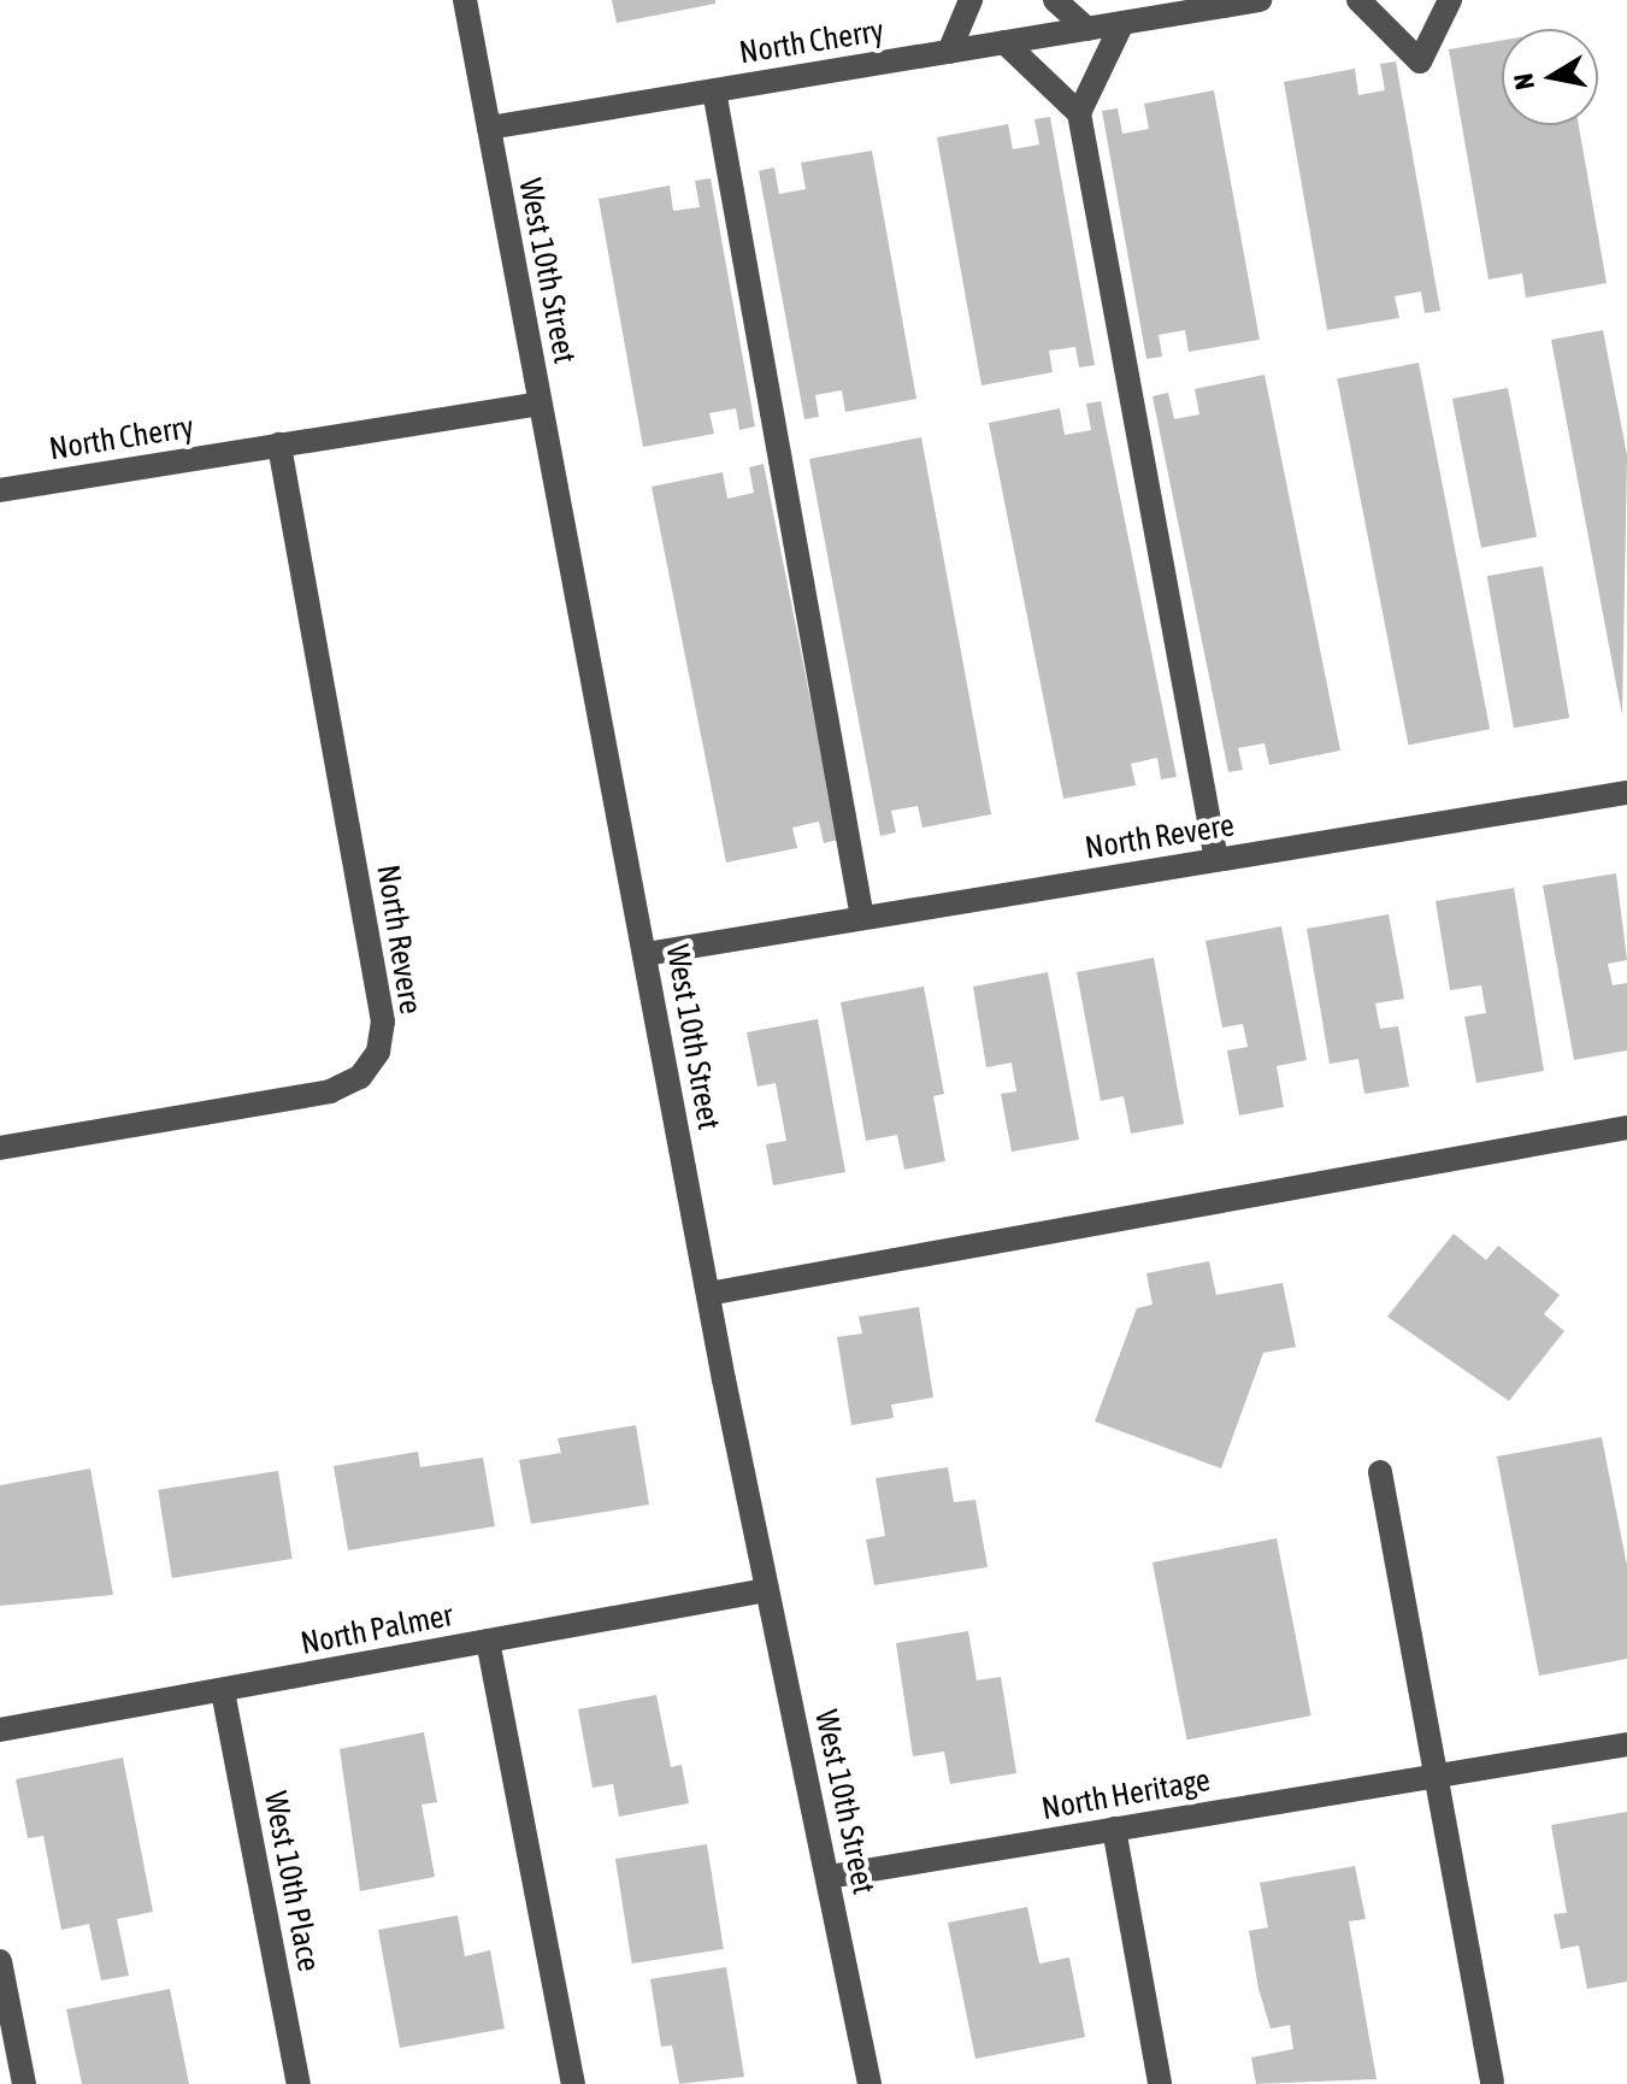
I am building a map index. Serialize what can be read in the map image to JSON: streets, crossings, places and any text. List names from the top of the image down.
{
  "streets": {
    "street": [
      "North Cherry",
      "West 10th Street",
      "North Revere",
      "North Palmer",
      "North Heritage",
      "West 10th Place"
    ]
  },
  "crossings": [
    ["North Cherry", "West 10th Street"],
    ["North Cherry", "North Revere"],
    ["West 10th Street", "North Revere"],
    ["West 10th Street", "North Palmer"],
    ["West 10th Street", "North Heritage"],
    ["North Palmer", "West 10th Place"]
  ],
  "north": "left"
}
